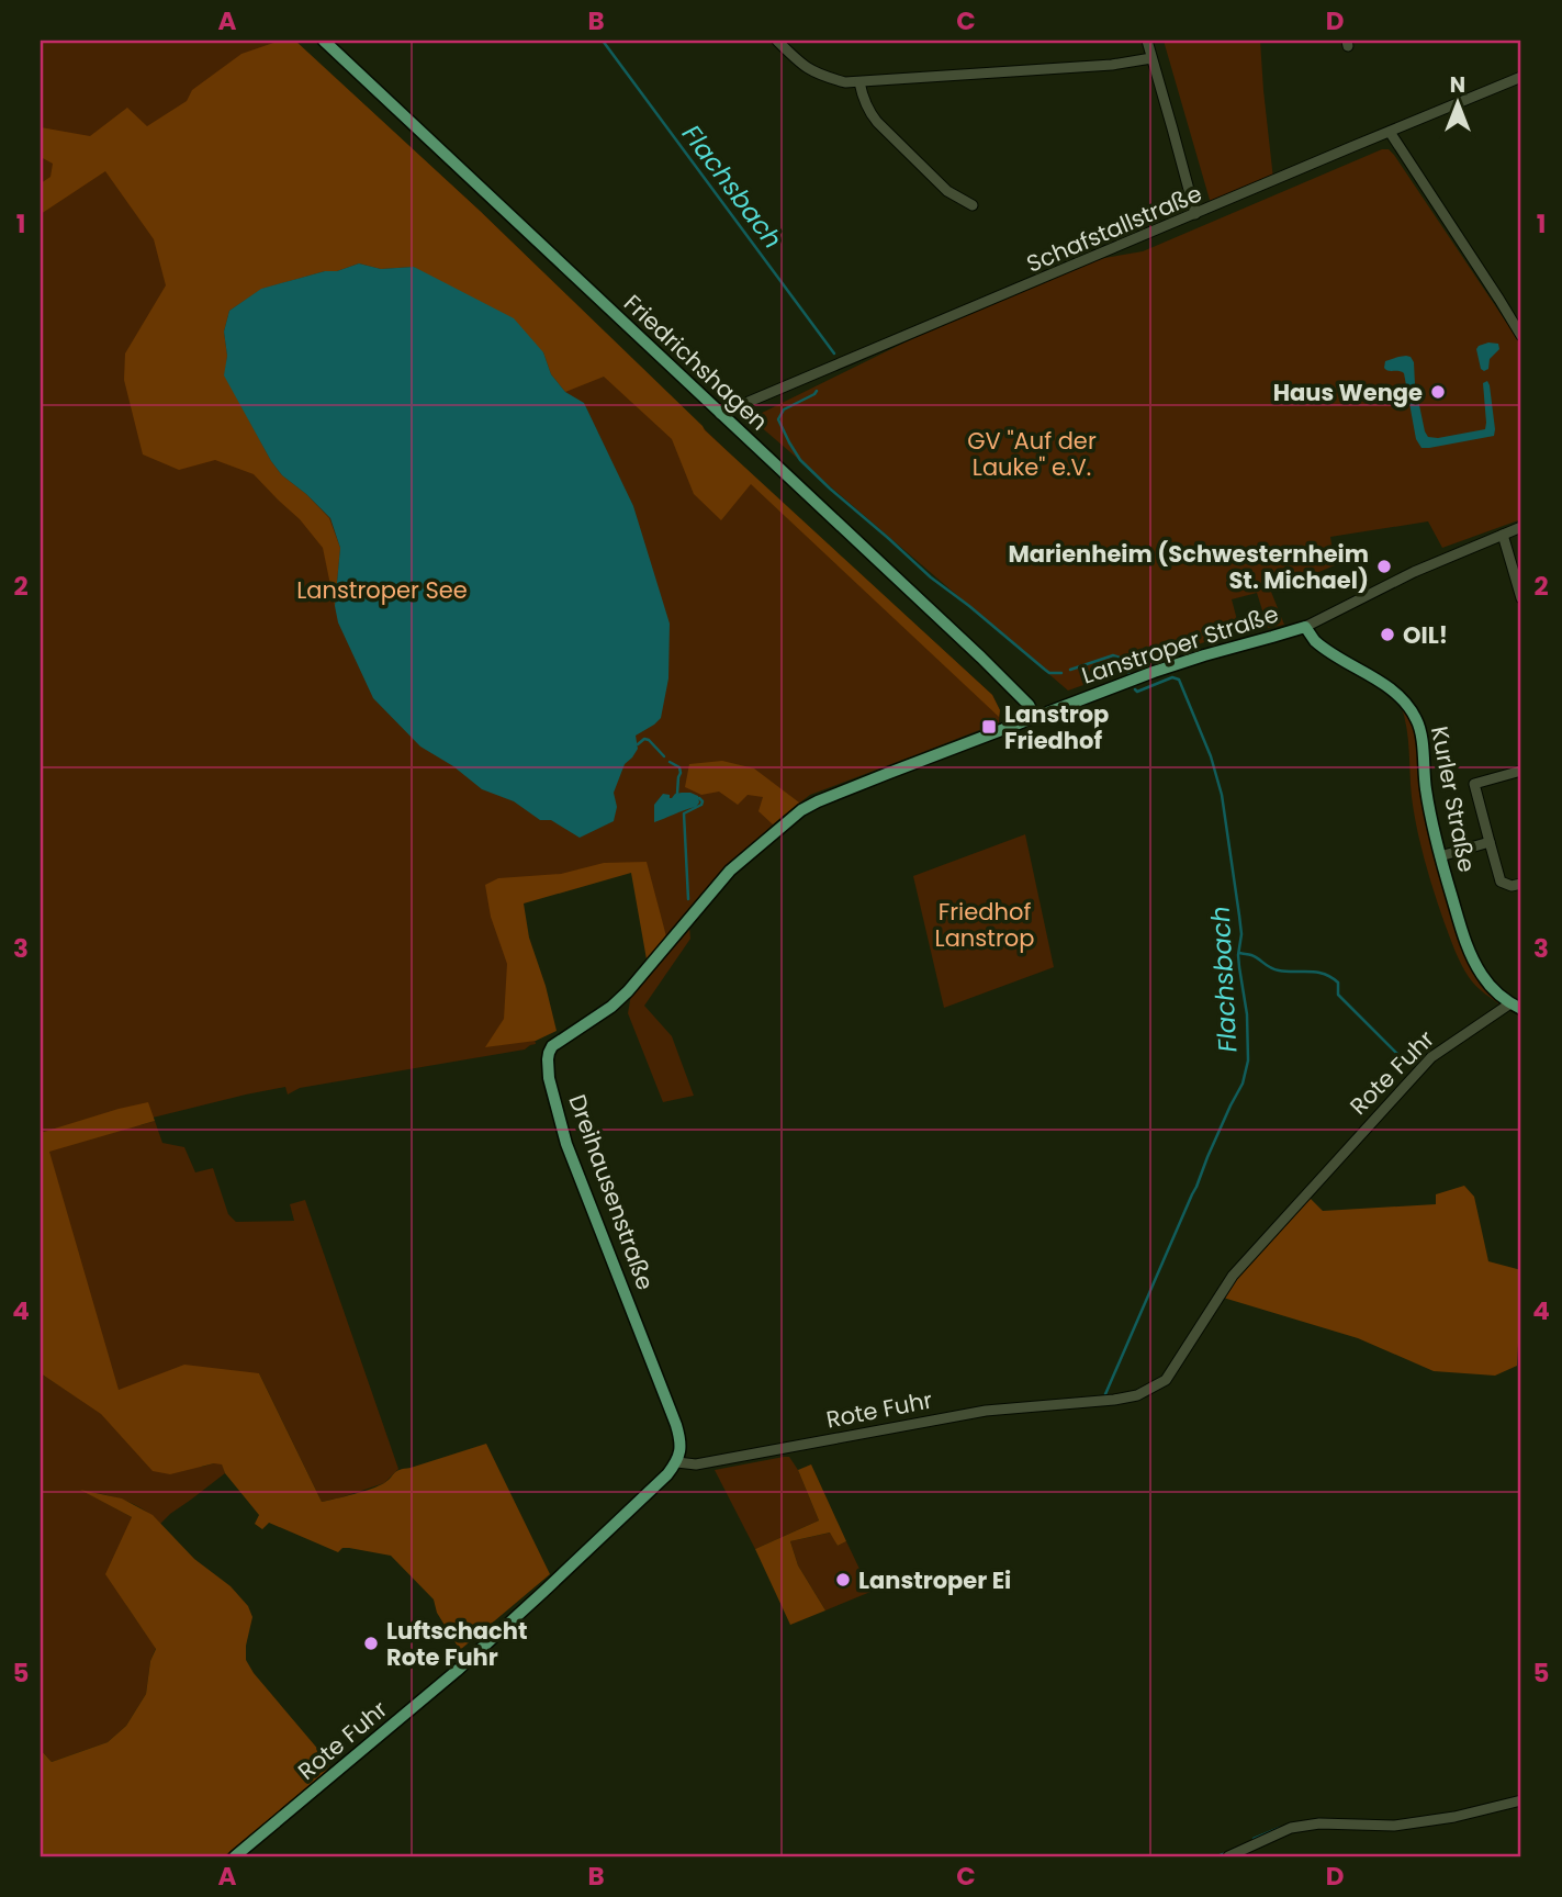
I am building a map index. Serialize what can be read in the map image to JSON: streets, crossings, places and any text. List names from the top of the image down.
{
  "streets": {
    "main road": [
      "Friedrichshagen",
      "Lanstroper Straße",
      "Kurler Straße",
      "Rote Fuhr",
      "Dreihausenstraße"
    ],
    "street": ["Schafstallstraße"]
  },
  "crossings": [
    ["Schafstallstraße", "Friedrichshagen"],
    ["Friedrichshagen", "Lanstroper Straße"],
    ["Lanstroper Straße", "Kurler Straße"],
    ["Lanstroper Straße", "Dreihausenstraße"],
    ["Kurler Straße", "Rote Fuhr"],
    ["Rote Fuhr", "Dreihausenstraße"]
  ],
  "water": ["Flachsbach"],
  "parks": ["GV \"Auf der Lauke\" e.V.", "Lanstroper See", "Friedhof Lanstrop"],
  "places": {
    "other": [
      "Haus Wenge",
      "Marienheim (Schwesternheim St. Michael)",
      "OIL!",
      "Lanstroper Ei",
      "Luftschacht Rote Fuhr"
    ],
    "transit": ["Lanstrop Friedhof"]
  },
  "north": "top",
  "grid": {
    "columns": [
      "A",
      "B",
      "C",
      "D"
    ],
    "rows": [
      "1",
      "2",
      "3",
      "4",
      "5"
    ]
  }
}
